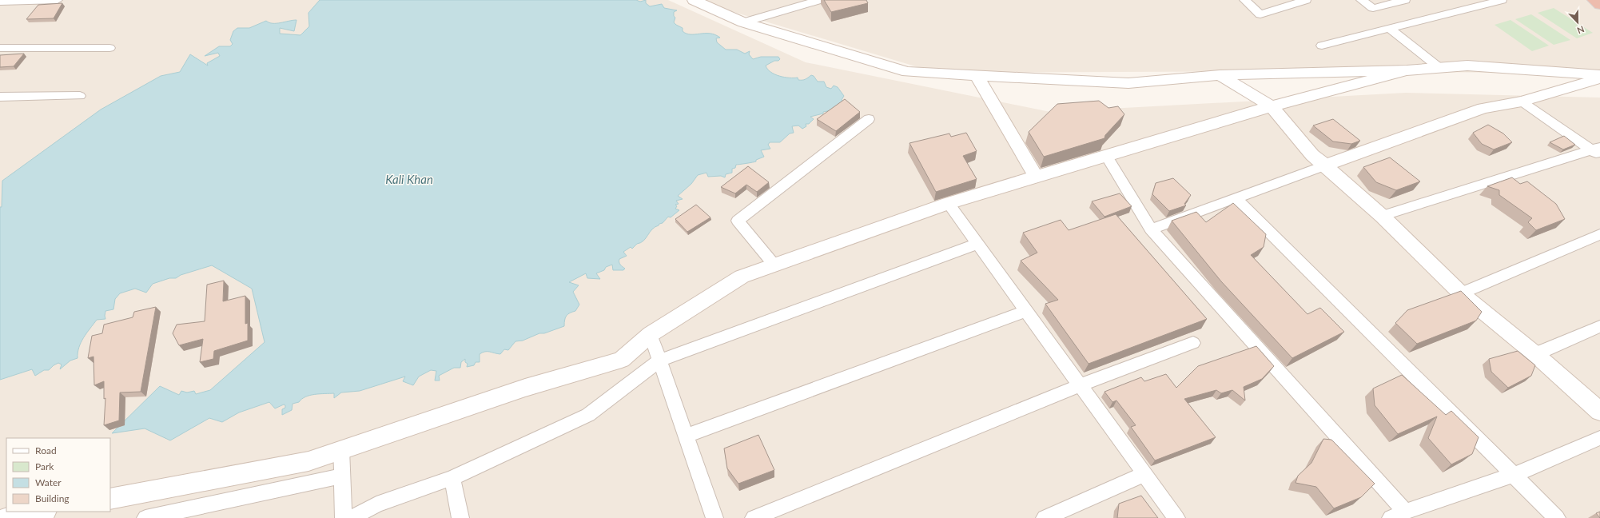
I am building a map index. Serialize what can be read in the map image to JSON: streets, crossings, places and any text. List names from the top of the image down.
{
  "water": ["Kali Khan"],
  "legend": [
    "Road",
    "Park",
    "Water",
    "Building"
  ],
  "north": "bottom"
}
